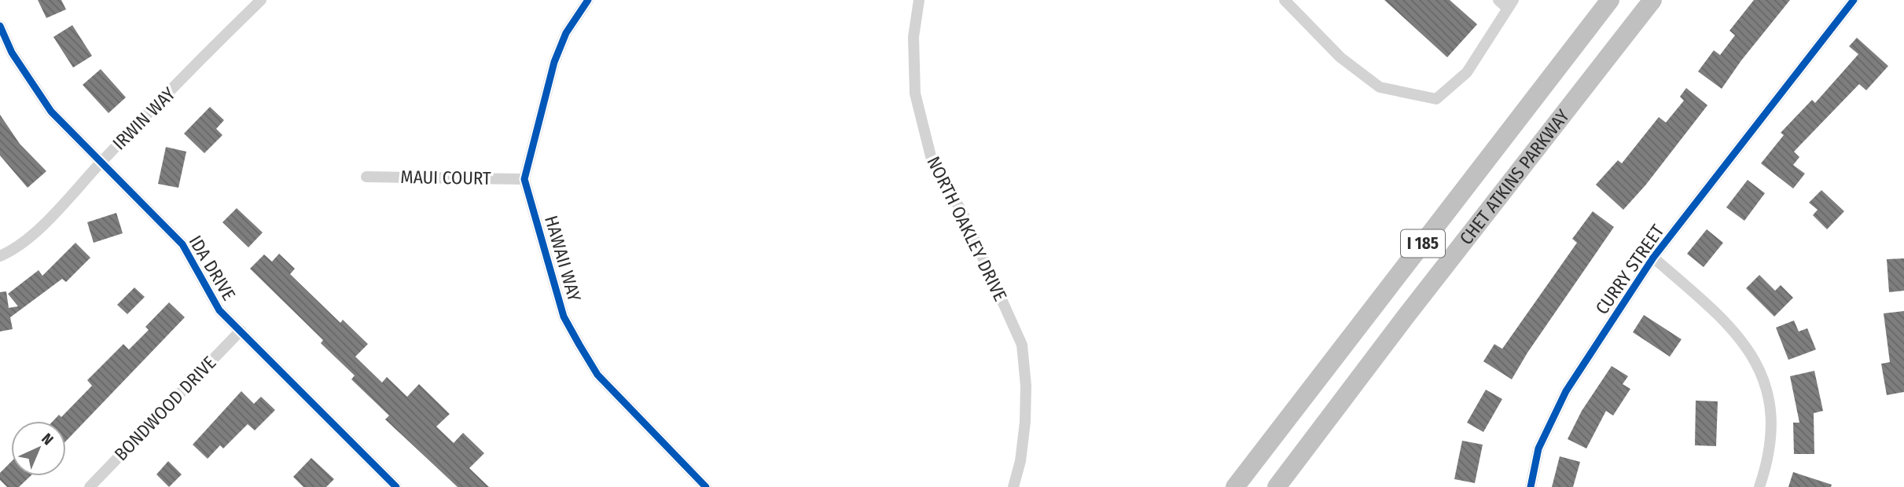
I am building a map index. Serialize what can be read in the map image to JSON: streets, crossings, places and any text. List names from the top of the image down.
{
  "streets": {
    "highway": ["CHET ATKINS PARKWAY", "I 185"],
    "street": [
      "IRWIN WAY",
      "MAUI COURT",
      "NORTH OAKLEY DRIVE",
      "HAWAII WAY",
      "IDA DRIVE",
      "CURRY STREET",
      "BONDWOOD DRIVE"
    ]
  },
  "crossings": [
    ["IRWIN WAY", "IDA DRIVE"],
    ["MAUI COURT", "HAWAII WAY"],
    ["IDA DRIVE", "BONDWOOD DRIVE"]
  ],
  "north": "top right"
}
